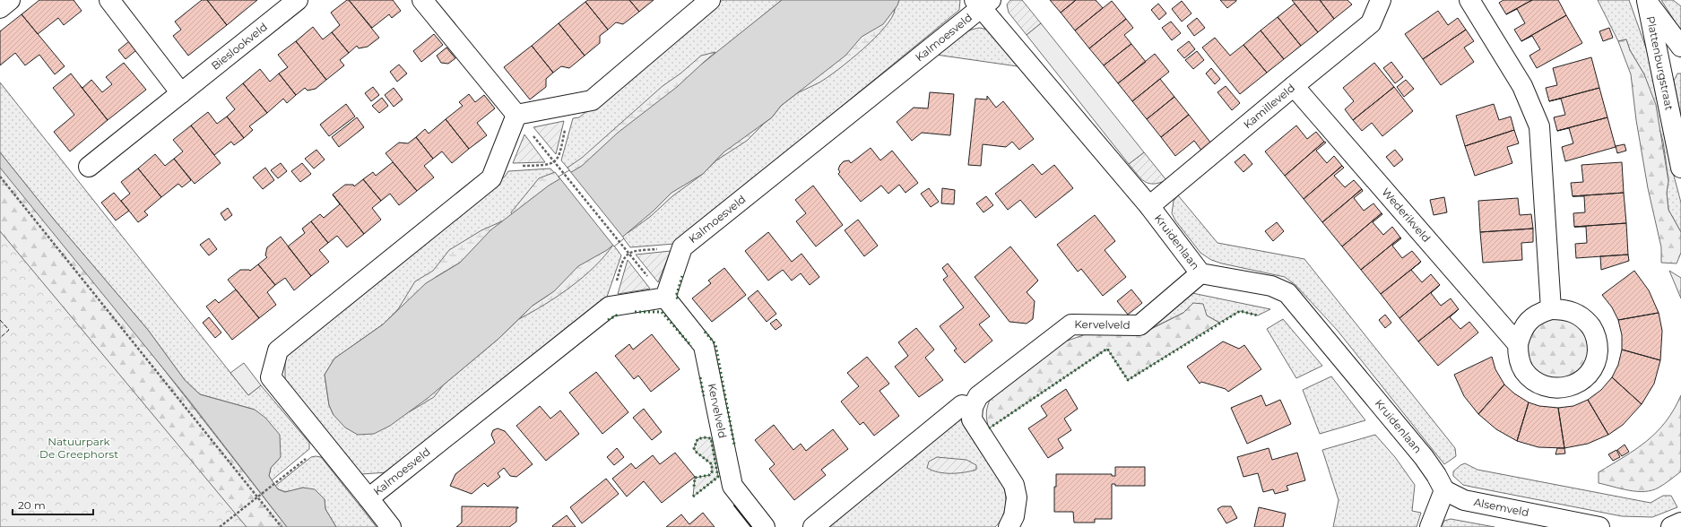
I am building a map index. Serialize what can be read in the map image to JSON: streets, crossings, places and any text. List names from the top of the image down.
{
  "streets": {
    "street": [
      "Kalmoesveld",
      "Bieslookveld",
      "Plattenburgstraat",
      "Kamilleveld",
      "Wederikveld",
      "Kruidenlaan",
      "Kervelveld",
      "Alsemveld"
    ]
  },
  "crossings": [
    ["Kalmoesveld", "Kruidenlaan"],
    ["Kalmoesveld", "Kervelveld"],
    ["Kamilleveld", "Wederikveld"],
    ["Kamilleveld", "Kruidenlaan"],
    ["Kruidenlaan", "Kervelveld"],
    ["Kruidenlaan", "Alsemveld"]
  ],
  "parks": ["Natuurpark De Greephorst"],
  "scale_bar": "20 m"
}
